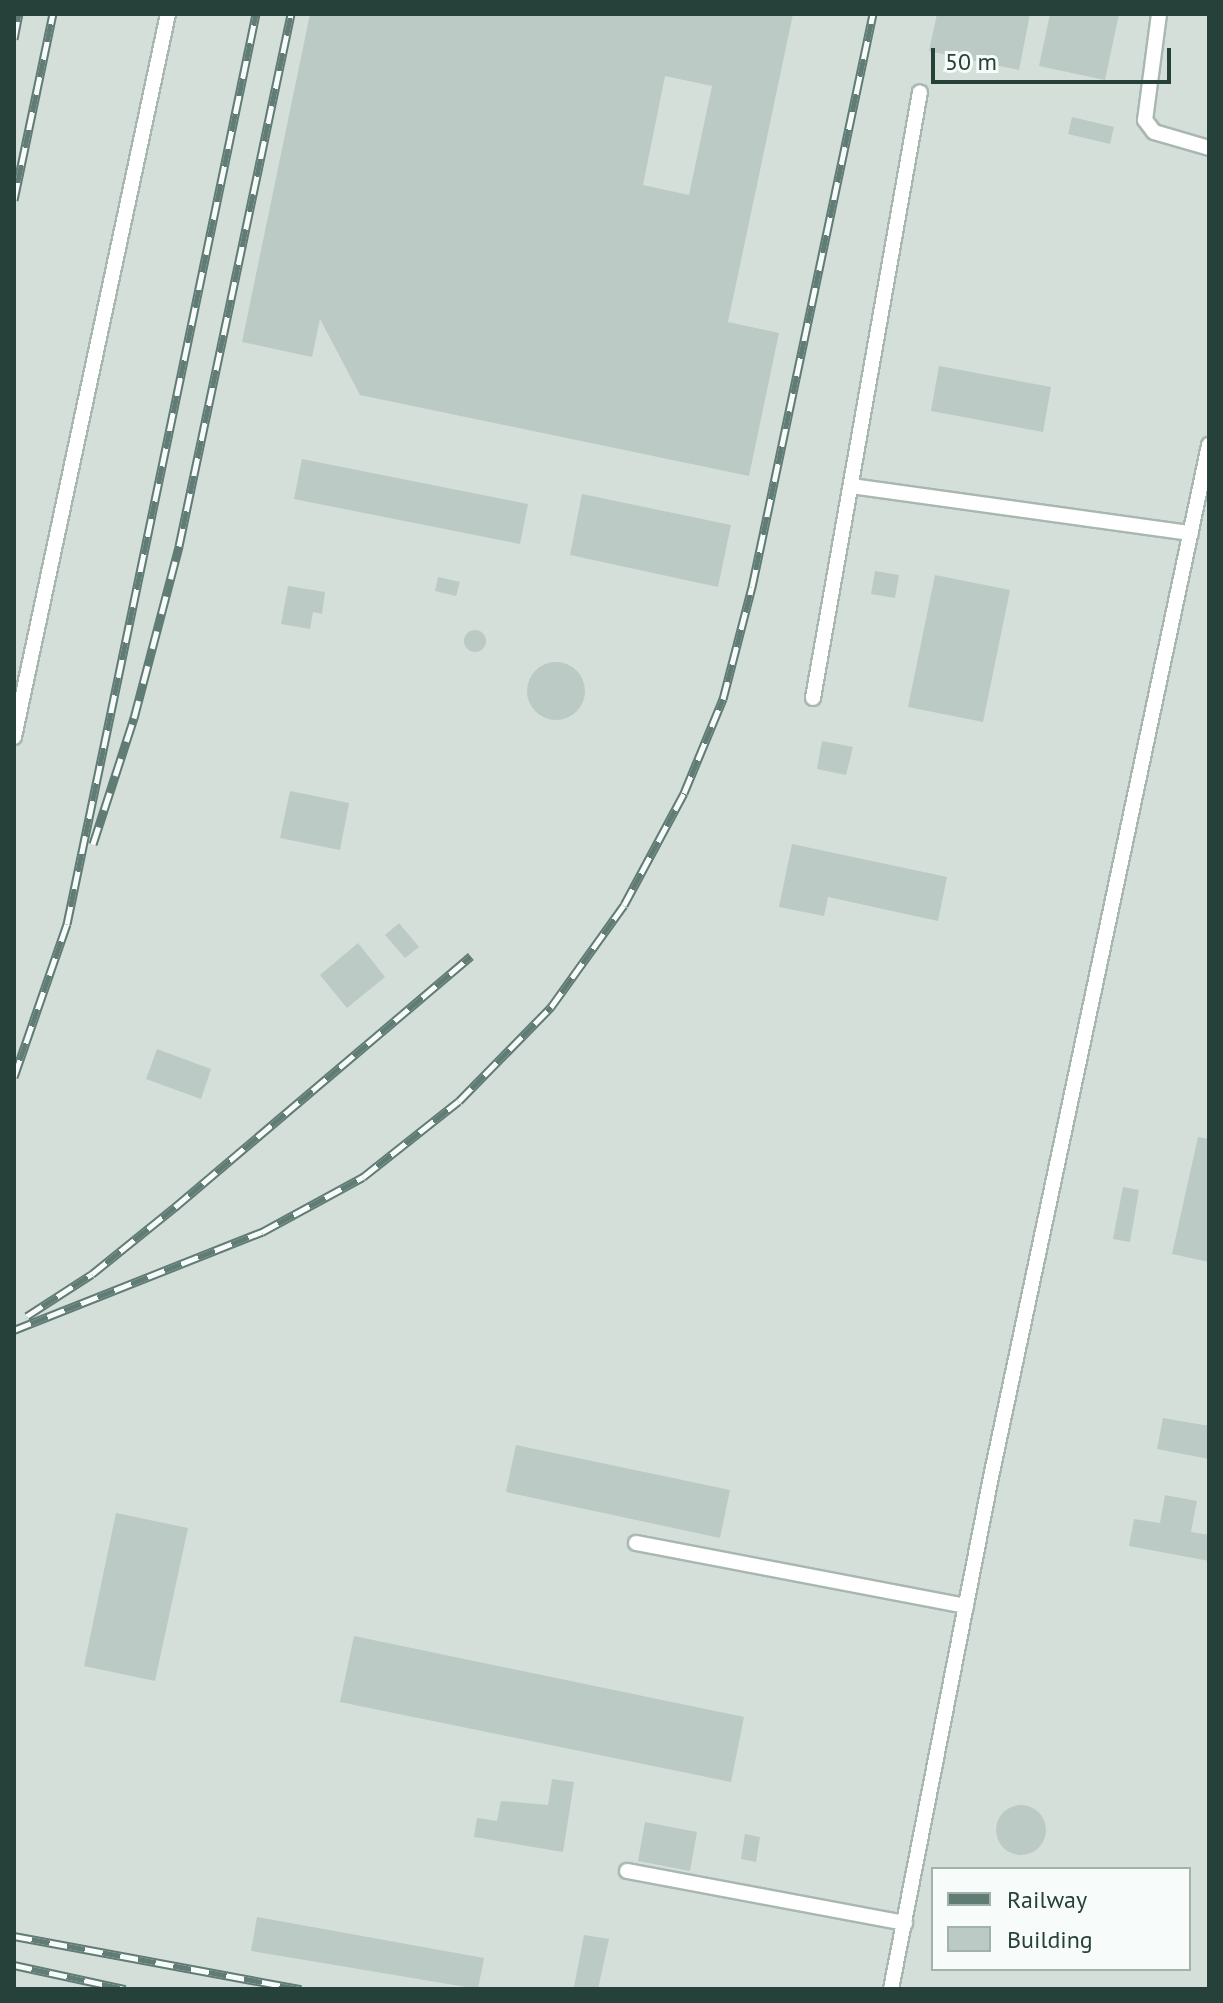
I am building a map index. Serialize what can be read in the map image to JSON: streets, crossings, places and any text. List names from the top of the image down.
{
  "legend": ["Railway", "Building"],
  "scale_bar": "50 m"
}
